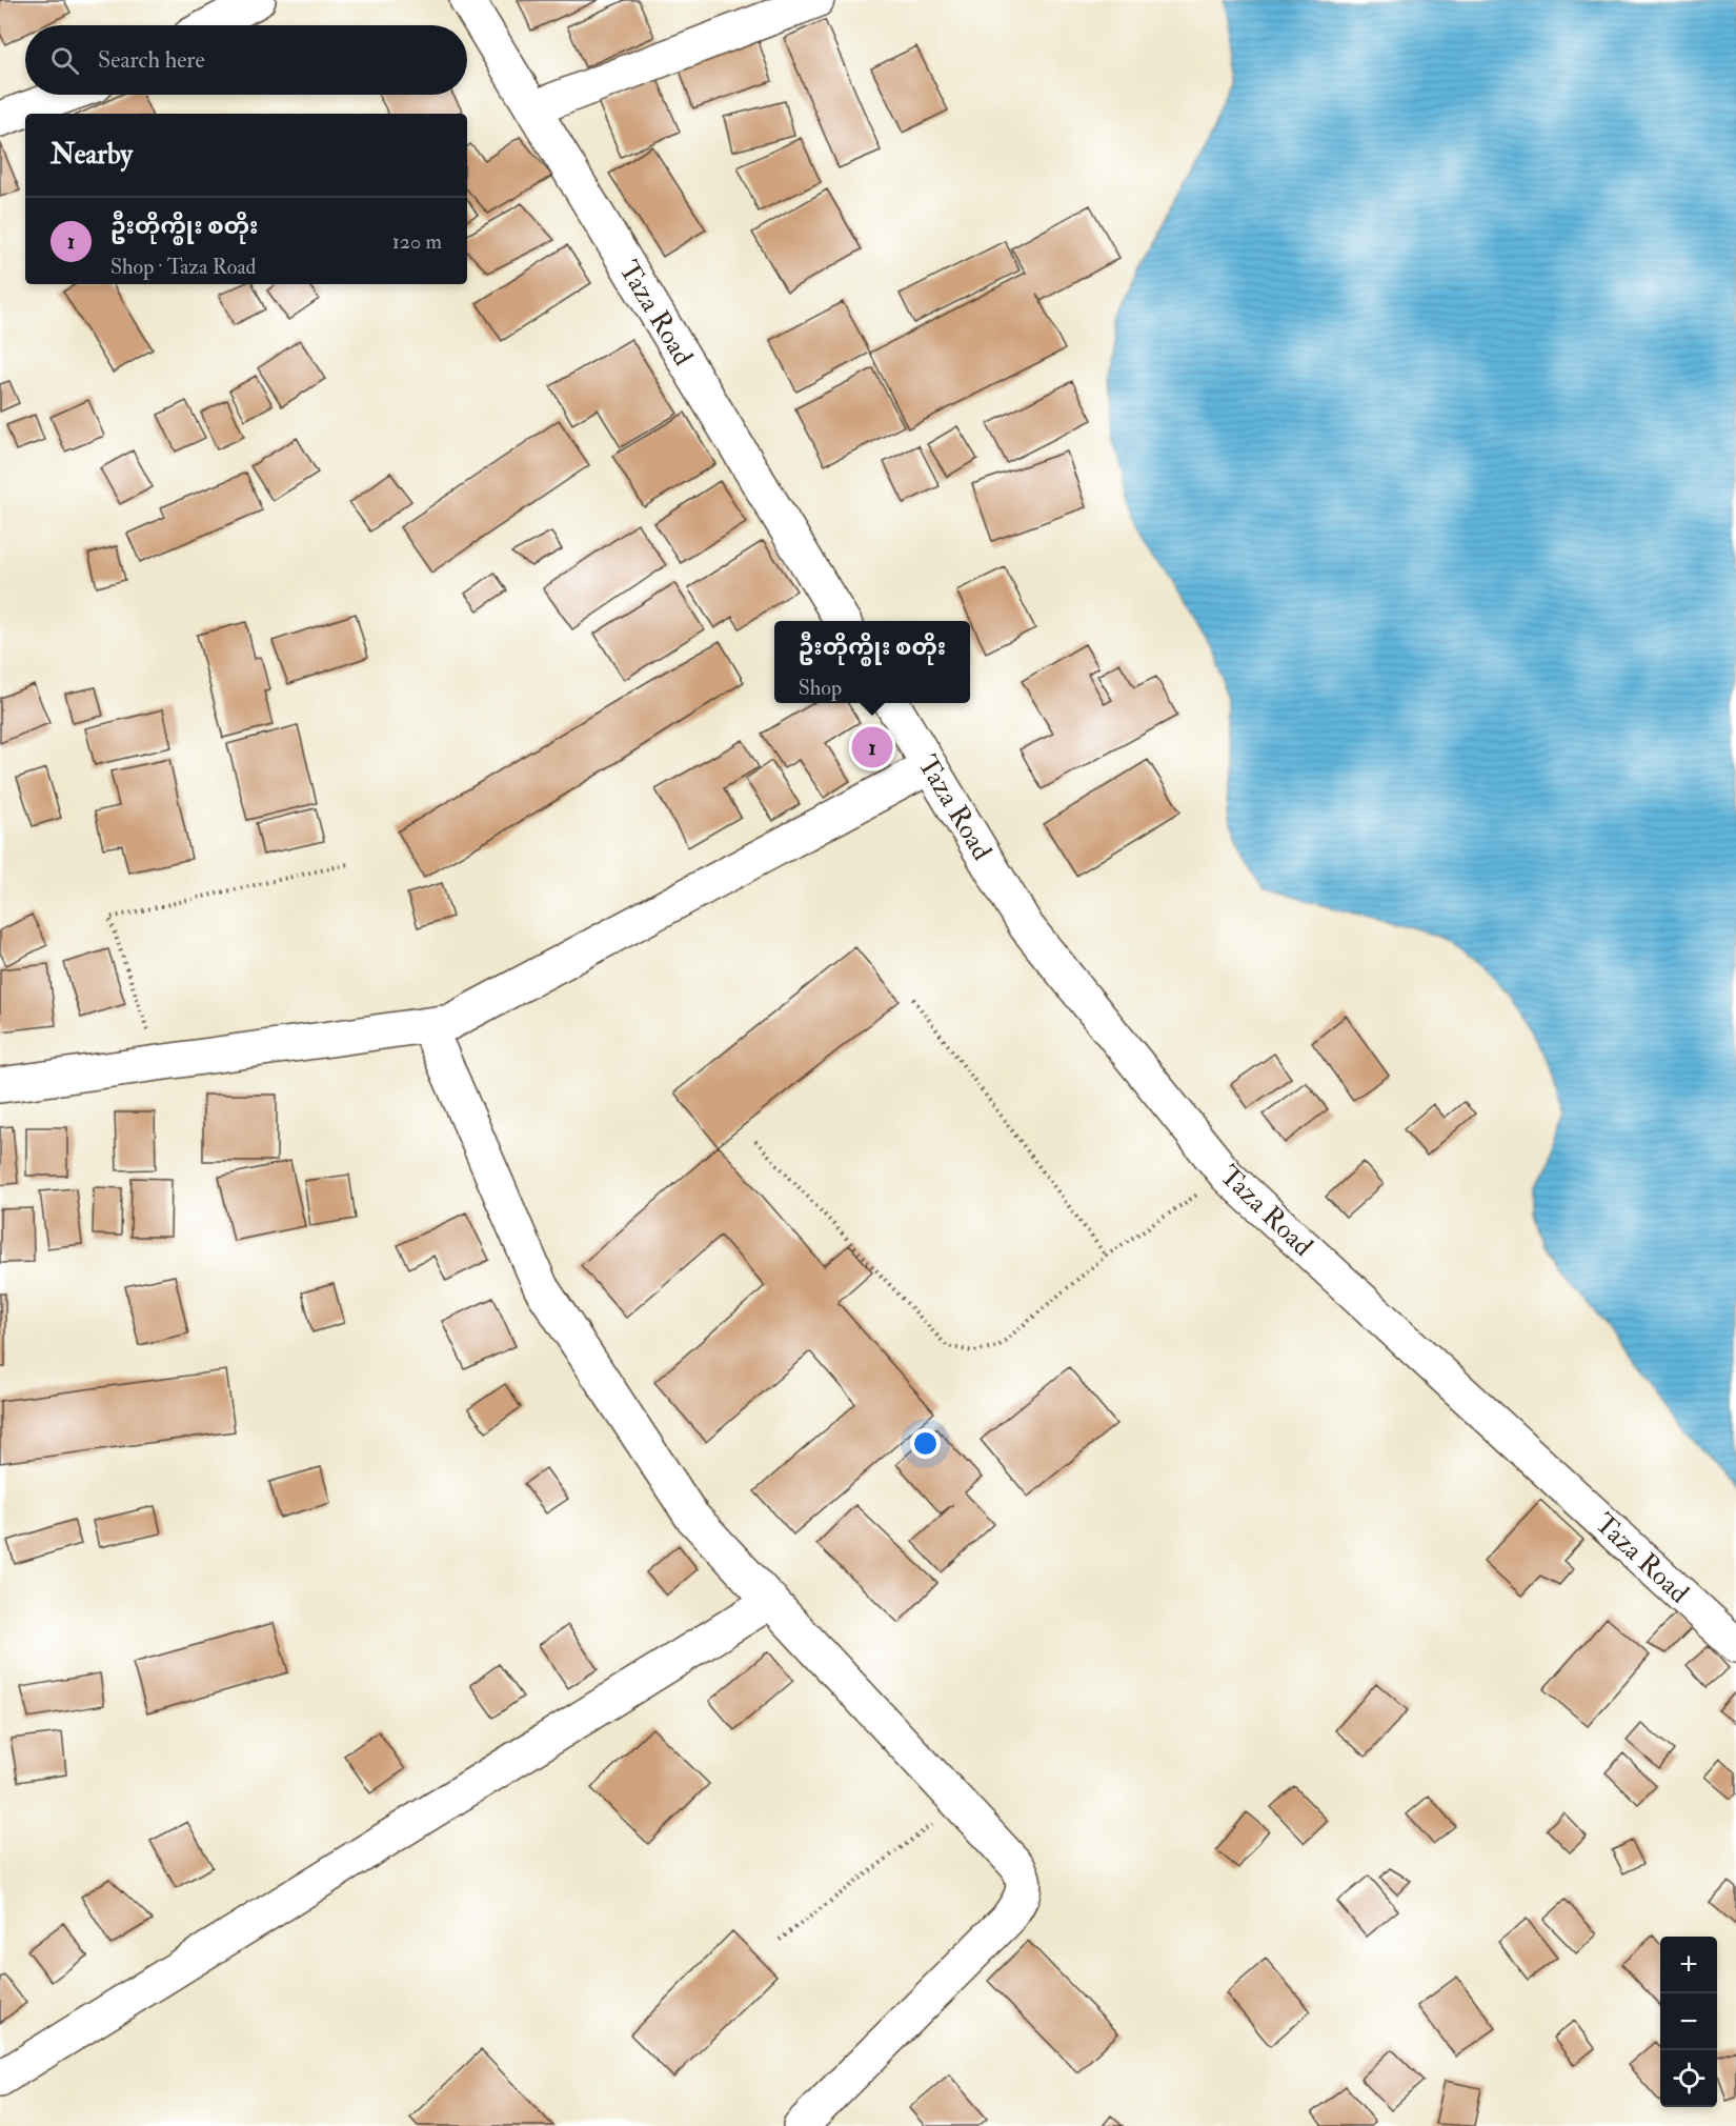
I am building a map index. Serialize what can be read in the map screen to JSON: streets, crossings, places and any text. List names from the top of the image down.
{
  "streets": {
    "street": ["Taza Road"]
  },
  "page": {
    "search": "Search here",
    "heading": "Nearby",
    "list": [
      {
        "mark": "1",
        "name": "ဦးတိုက္စိုး စတိုး",
        "note": "Shop · Taza Road",
        "value": "120 m"
      }
    ],
    "popup": ["ဦးတိုက္စိုး စတိုး", "Shop"],
    "pins": "1",
    "map_buttons": ["+", "−"]
  }
}
